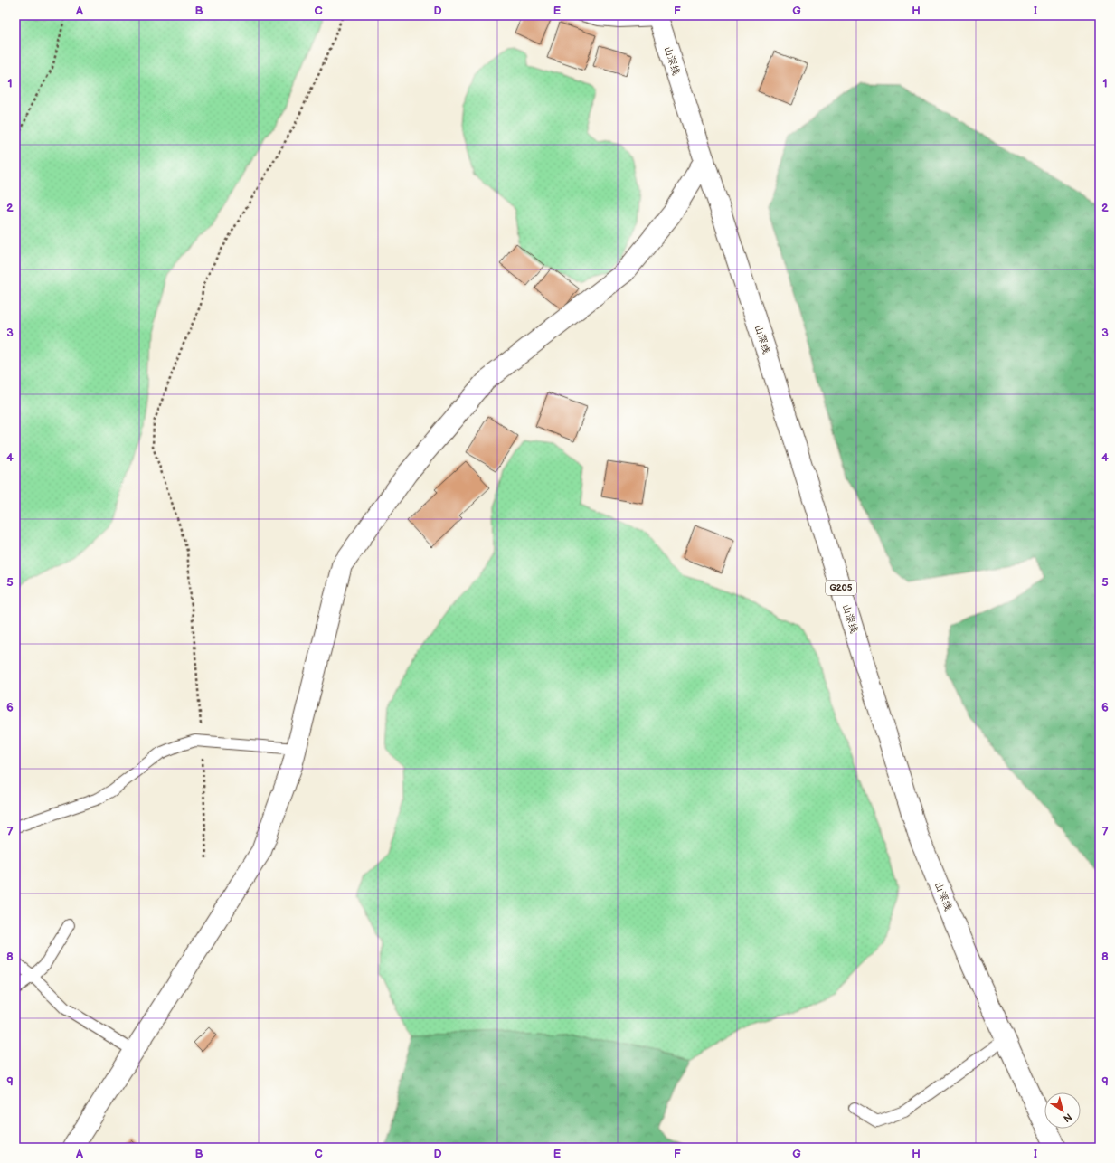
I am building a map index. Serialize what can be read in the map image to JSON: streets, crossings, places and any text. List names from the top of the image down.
{
  "streets": {
    "main road": ["山深线", "G205"]
  },
  "north": "bottom right",
  "grid": {
    "columns": [
      "A",
      "B",
      "C",
      "D",
      "E",
      "F",
      "G",
      "H",
      "I"
    ],
    "rows": [
      "1",
      "2",
      "3",
      "4",
      "5",
      "6",
      "7",
      "8",
      "9"
    ]
  }
}
